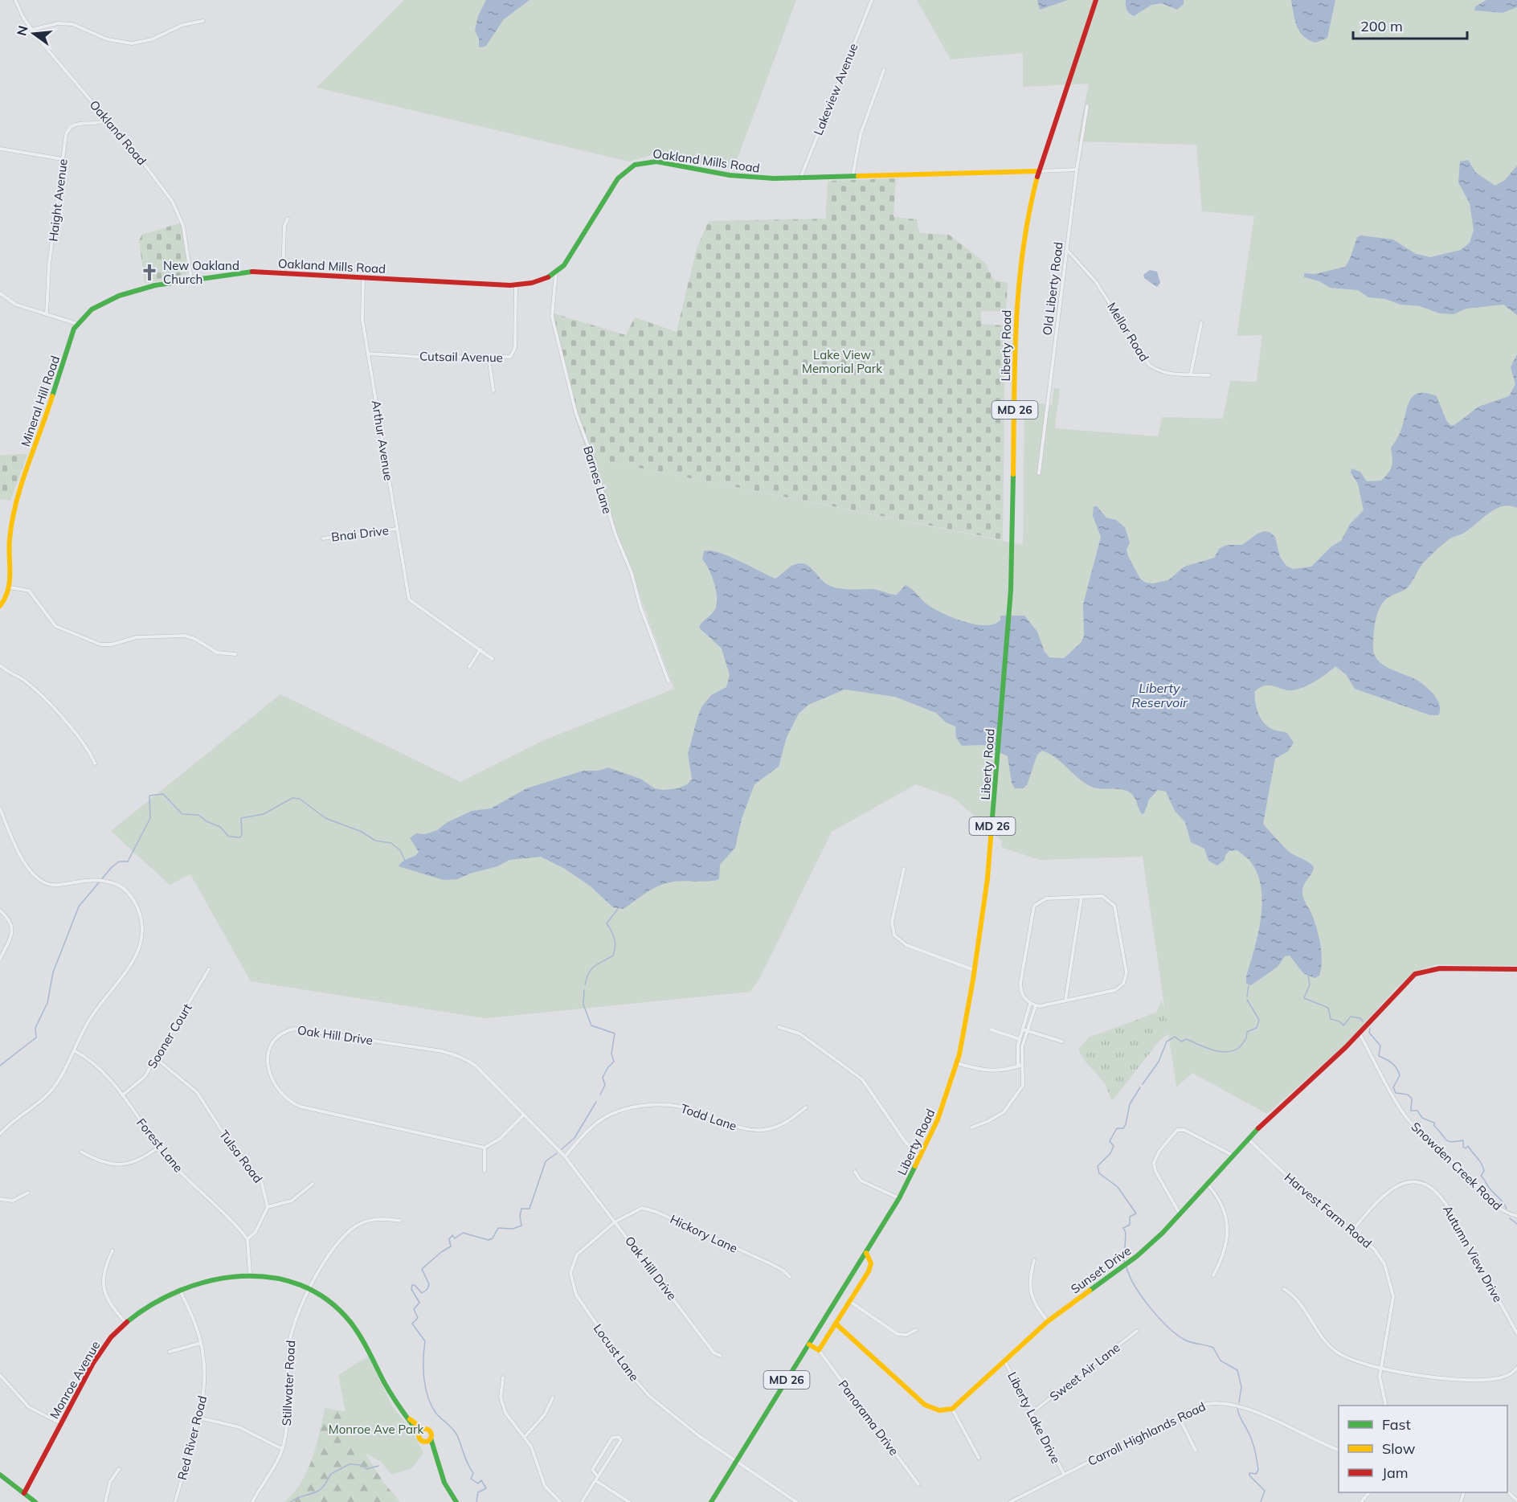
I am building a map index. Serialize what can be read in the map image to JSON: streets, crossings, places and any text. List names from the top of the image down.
{
  "streets": {
    "street": [
      "Lakeview Avenue",
      "Oakland Road",
      "Oakland Mills Road",
      "Haight Avenue",
      "Old Liberty Road",
      "Mellor Road",
      "Liberty Road",
      "Cutsail Avenue",
      "Mineral Hill Road",
      "MD 26",
      "Arthur Avenue",
      "Barnes Lane",
      "Bnai Drive",
      "Oak Hill Drive",
      "Sooner Court",
      "Todd Lane",
      "Forest Lane",
      "Tulsa Road",
      "Snowden Creek Road",
      "Harvest Farm Road",
      "Hickory Lane",
      "Autumn View Drive",
      "Sunset Drive",
      "Locust Lane",
      "Sweet Air Lane",
      "Monroe Avenue",
      "Stillwater Road",
      "Panorama Drive",
      "Liberty Lake Drive",
      "Carroll Highlands Road",
      "Red River Road"
    ]
  },
  "crossings": [
    ["Lakeview Avenue", "Oakland Mills Road"],
    ["Oakland Road", "Oakland Mills Road"],
    ["Oakland Road", "Haight Avenue"],
    ["Oakland Road", "Mineral Hill Road"],
    ["Oakland Mills Road", "Old Liberty Road"],
    ["Oakland Mills Road", "Liberty Road"],
    ["Oakland Mills Road", "Cutsail Avenue"],
    ["Oakland Mills Road", "Mineral Hill Road"],
    ["Oakland Mills Road", "Arthur Avenue"],
    ["Oakland Mills Road", "Barnes Lane"],
    ["Old Liberty Road", "Mellor Road"],
    ["Liberty Road", "Locust Lane"],
    ["Cutsail Avenue", "Arthur Avenue"],
    ["Arthur Avenue", "Bnai Drive"],
    ["Oak Hill Drive", "Todd Lane"],
    ["Oak Hill Drive", "Hickory Lane"],
    ["Oak Hill Drive", "Locust Lane"],
    ["Sooner Court", "Forest Lane"],
    ["Sooner Court", "Tulsa Road"],
    ["Snowden Creek Road", "Sunset Drive"],
    ["Harvest Farm Road", "Autumn View Drive"],
    ["Harvest Farm Road", "Sunset Drive"],
    ["Hickory Lane", "Locust Lane"],
    ["Sunset Drive", "Liberty Lake Drive"],
    ["Sweet Air Lane", "Liberty Lake Drive"],
    ["Monroe Avenue", "Stillwater Road"],
    ["Monroe Avenue", "Red River Road"],
    ["Liberty Lake Drive", "Carroll Highlands Road"]
  ],
  "water": ["Liberty Reservoir"],
  "parks": ["Lake View Memorial Park", "Monroe Ave Park"],
  "places": {
    "church": ["New Oakland Church"]
  },
  "legend": ["Fast", "Slow", "Jam"],
  "scale_bar": "200 m",
  "north": "left"
}
